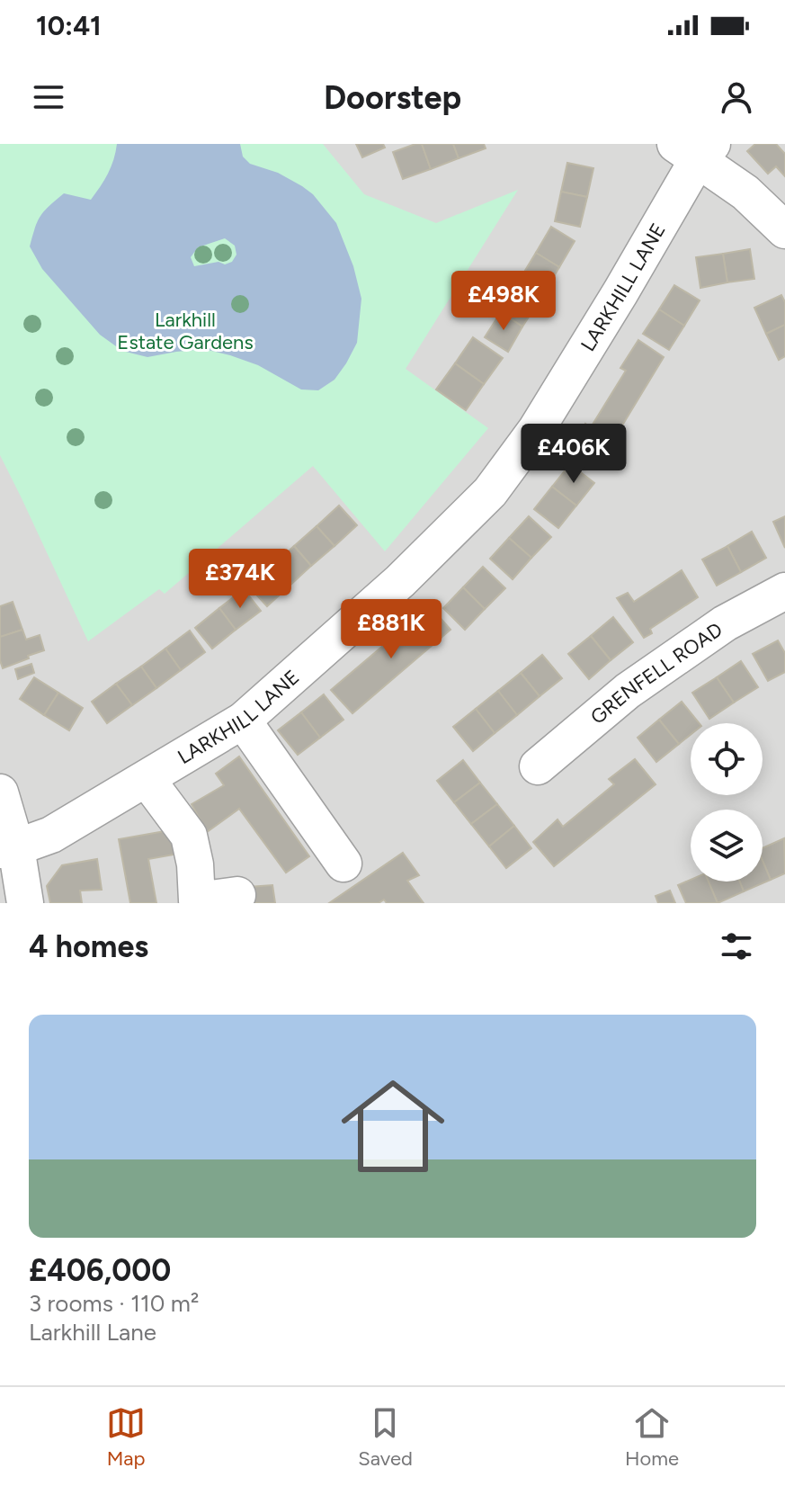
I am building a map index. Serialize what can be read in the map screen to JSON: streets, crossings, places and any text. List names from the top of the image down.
{
  "streets": {
    "street": ["LARKHILL LANE", "GRENFELL ROAD"]
  },
  "parks": ["Larkhill Estate Gardens"],
  "page": {
    "status": "10:41",
    "header": "Doorstep",
    "price": [
      "£498K",
      "£406K",
      "£374K",
      "£881K"
    ],
    "heading": "4 homes",
    "list": [
      {
        "name": "£406,000",
        "note": "3 rooms · 110 m² · Larkhill Lane"
      }
    ],
    "tabs": ["Map", "Saved", "Home"]
  }
}
